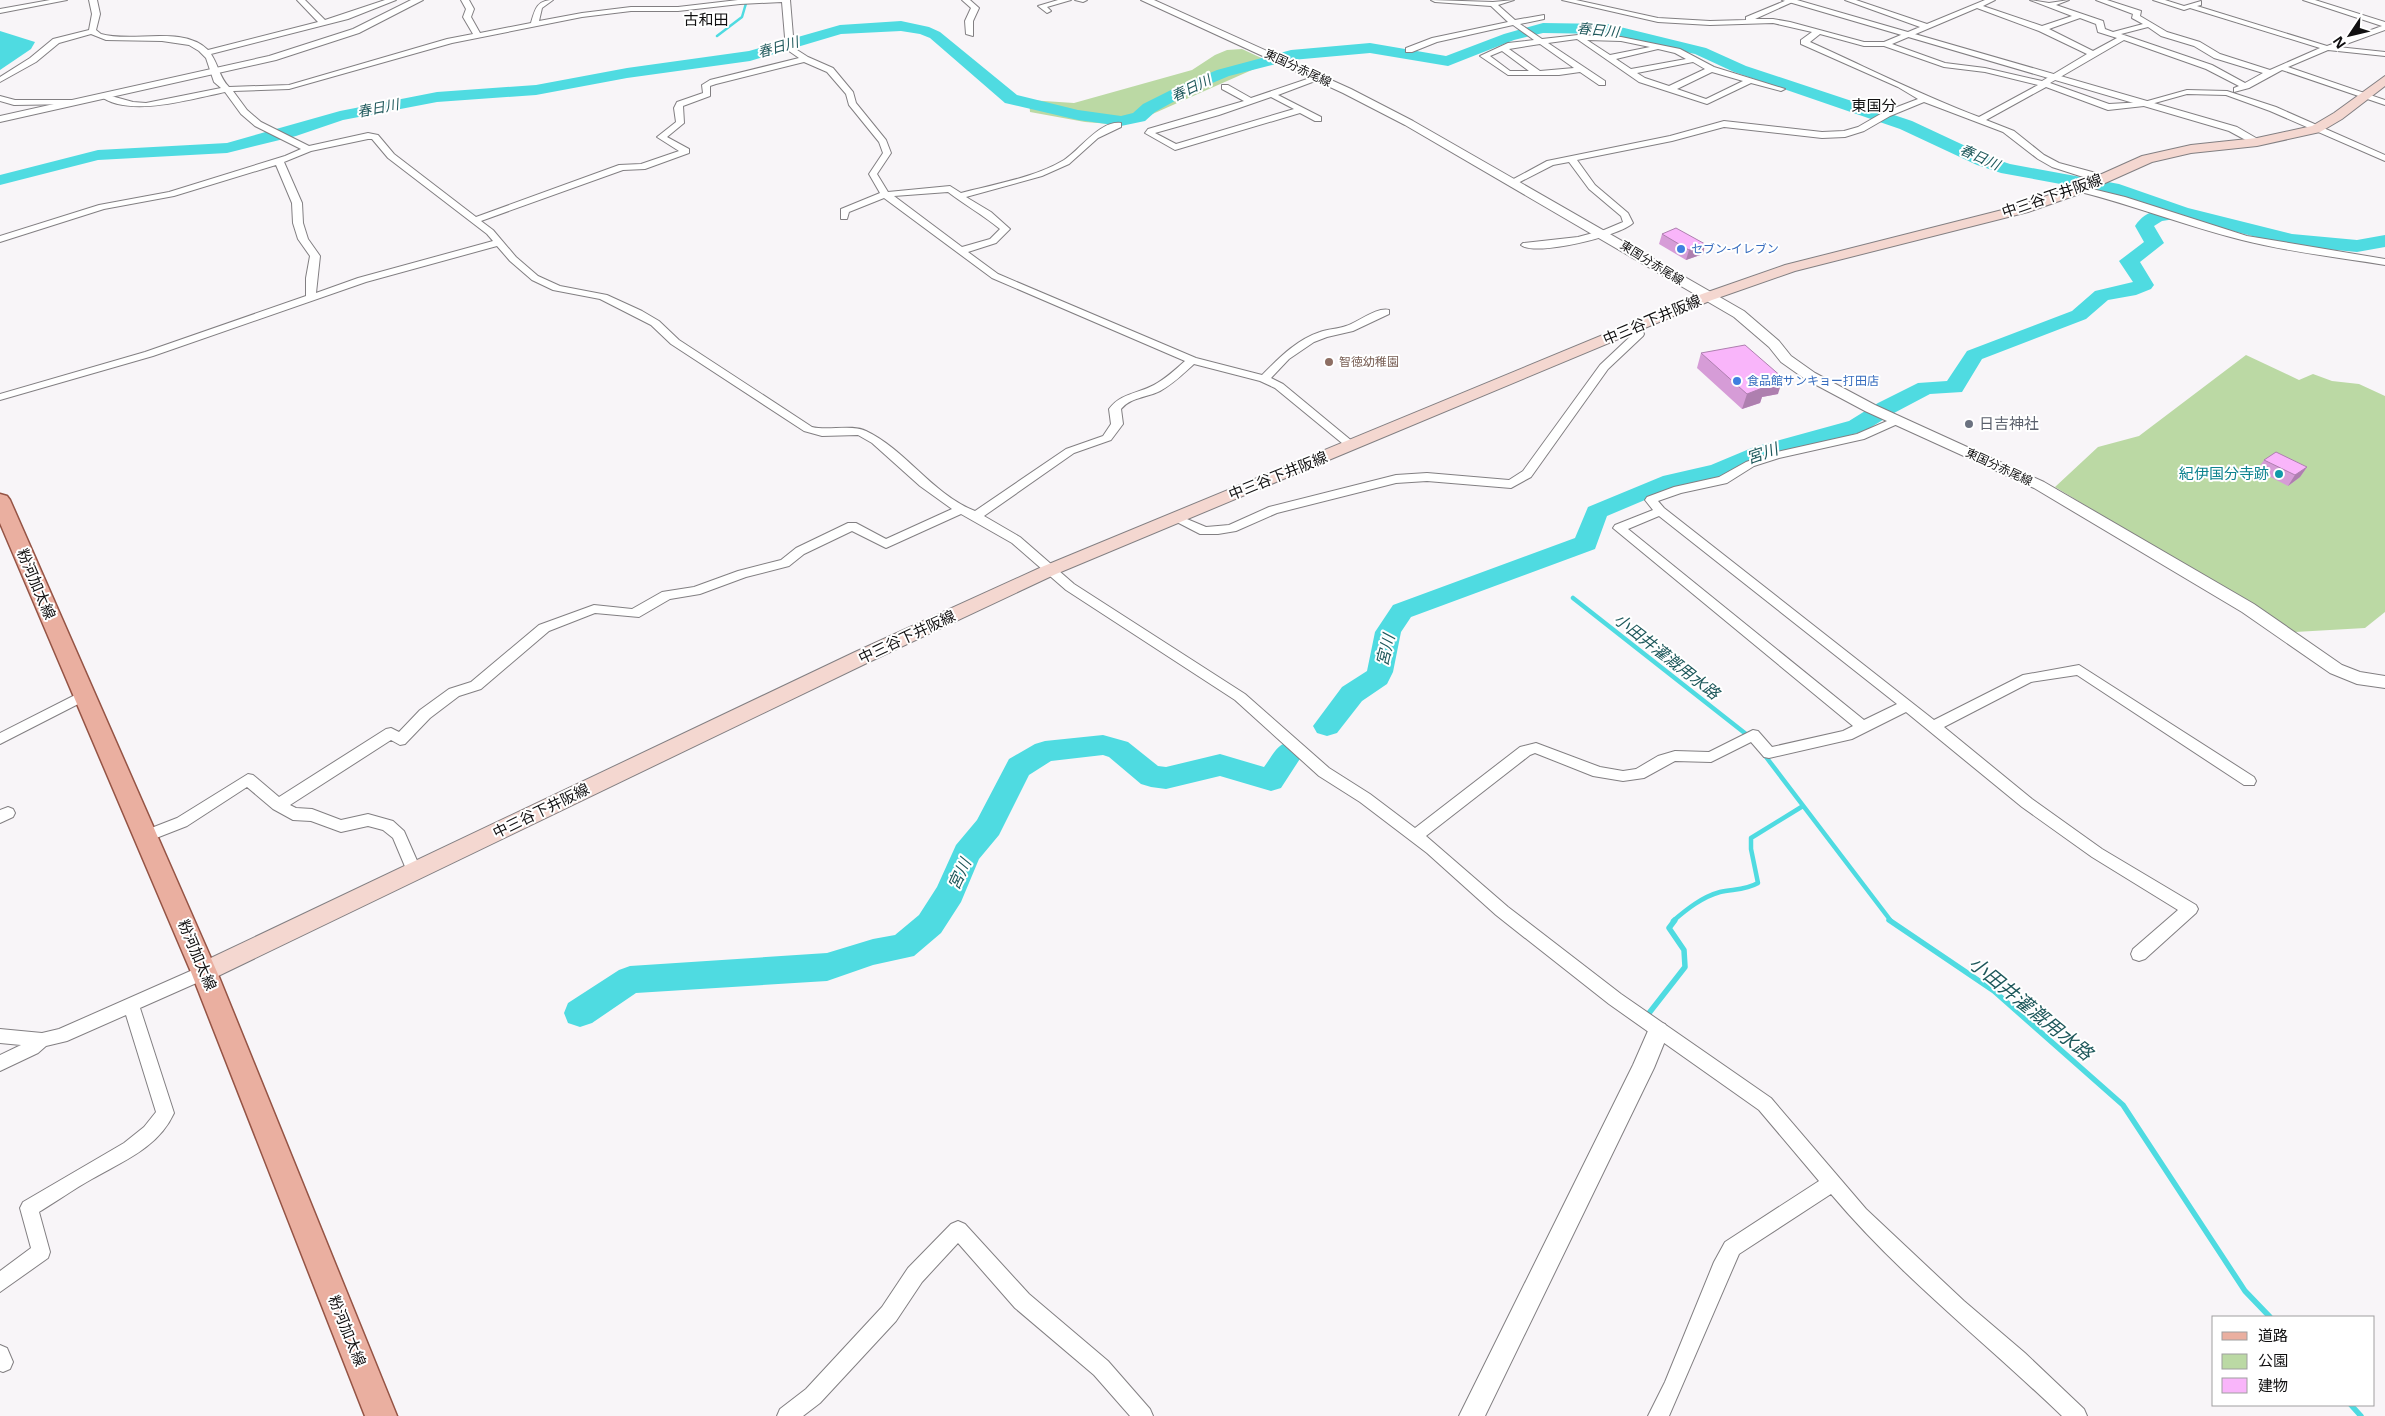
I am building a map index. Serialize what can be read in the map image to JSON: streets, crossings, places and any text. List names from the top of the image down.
{
  "streets": {
    "main road": ["中三谷下井阪線", "粉河加太線"],
    "street": ["東国分赤尾線"]
  },
  "crossings": [
    ["東国分赤尾線", "中三谷下井阪線"],
    ["中三谷下井阪線", "粉河加太線"]
  ],
  "districts": ["古和田", "東国分"],
  "water": ["春日川", "宮川", "小田井灌漑用水路"],
  "places": [
    "セブン-イレブン",
    "智徳幼稚園",
    "食品館サンキョー打田店",
    "日吉神社",
    "紀伊国分寺跡"
  ],
  "legend": ["道路", "公園", "建物"],
  "north": "bottom left"
}
